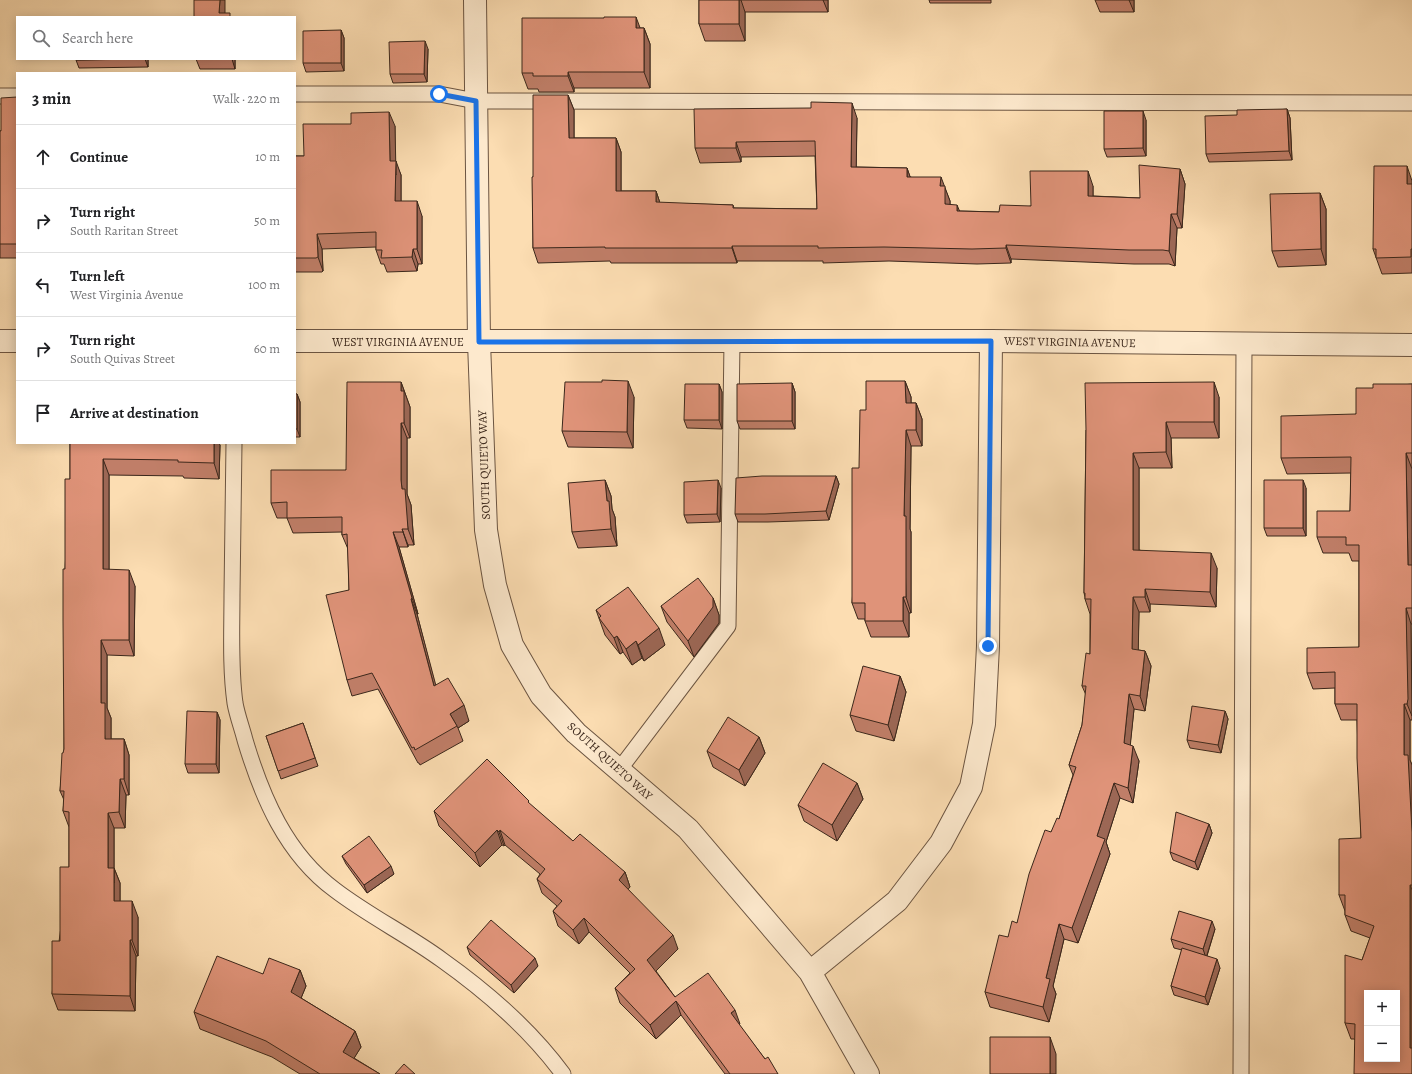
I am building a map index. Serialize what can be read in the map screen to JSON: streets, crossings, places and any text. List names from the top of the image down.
{
  "streets": {
    "street": ["WEST VIRGINIA AVENUE", "SOUTH QUIETO WAY"]
  },
  "crossings": [
    ["WEST VIRGINIA AVENUE", "SOUTH QUIETO WAY"]
  ],
  "page": {
    "search": "Search here",
    "heading": ["3 min", "Walk · 220 m"],
    "list": [
      ["Continue", "10 m"],
      ["Turn right", "South Raritan Street", "50 m"],
      ["Turn left", "West Virginia Avenue", "100 m"],
      ["Turn right", "South Quivas Street", "60 m"],
      "Arrive at destination"
    ],
    "map_buttons": ["+", "−"]
  }
}
